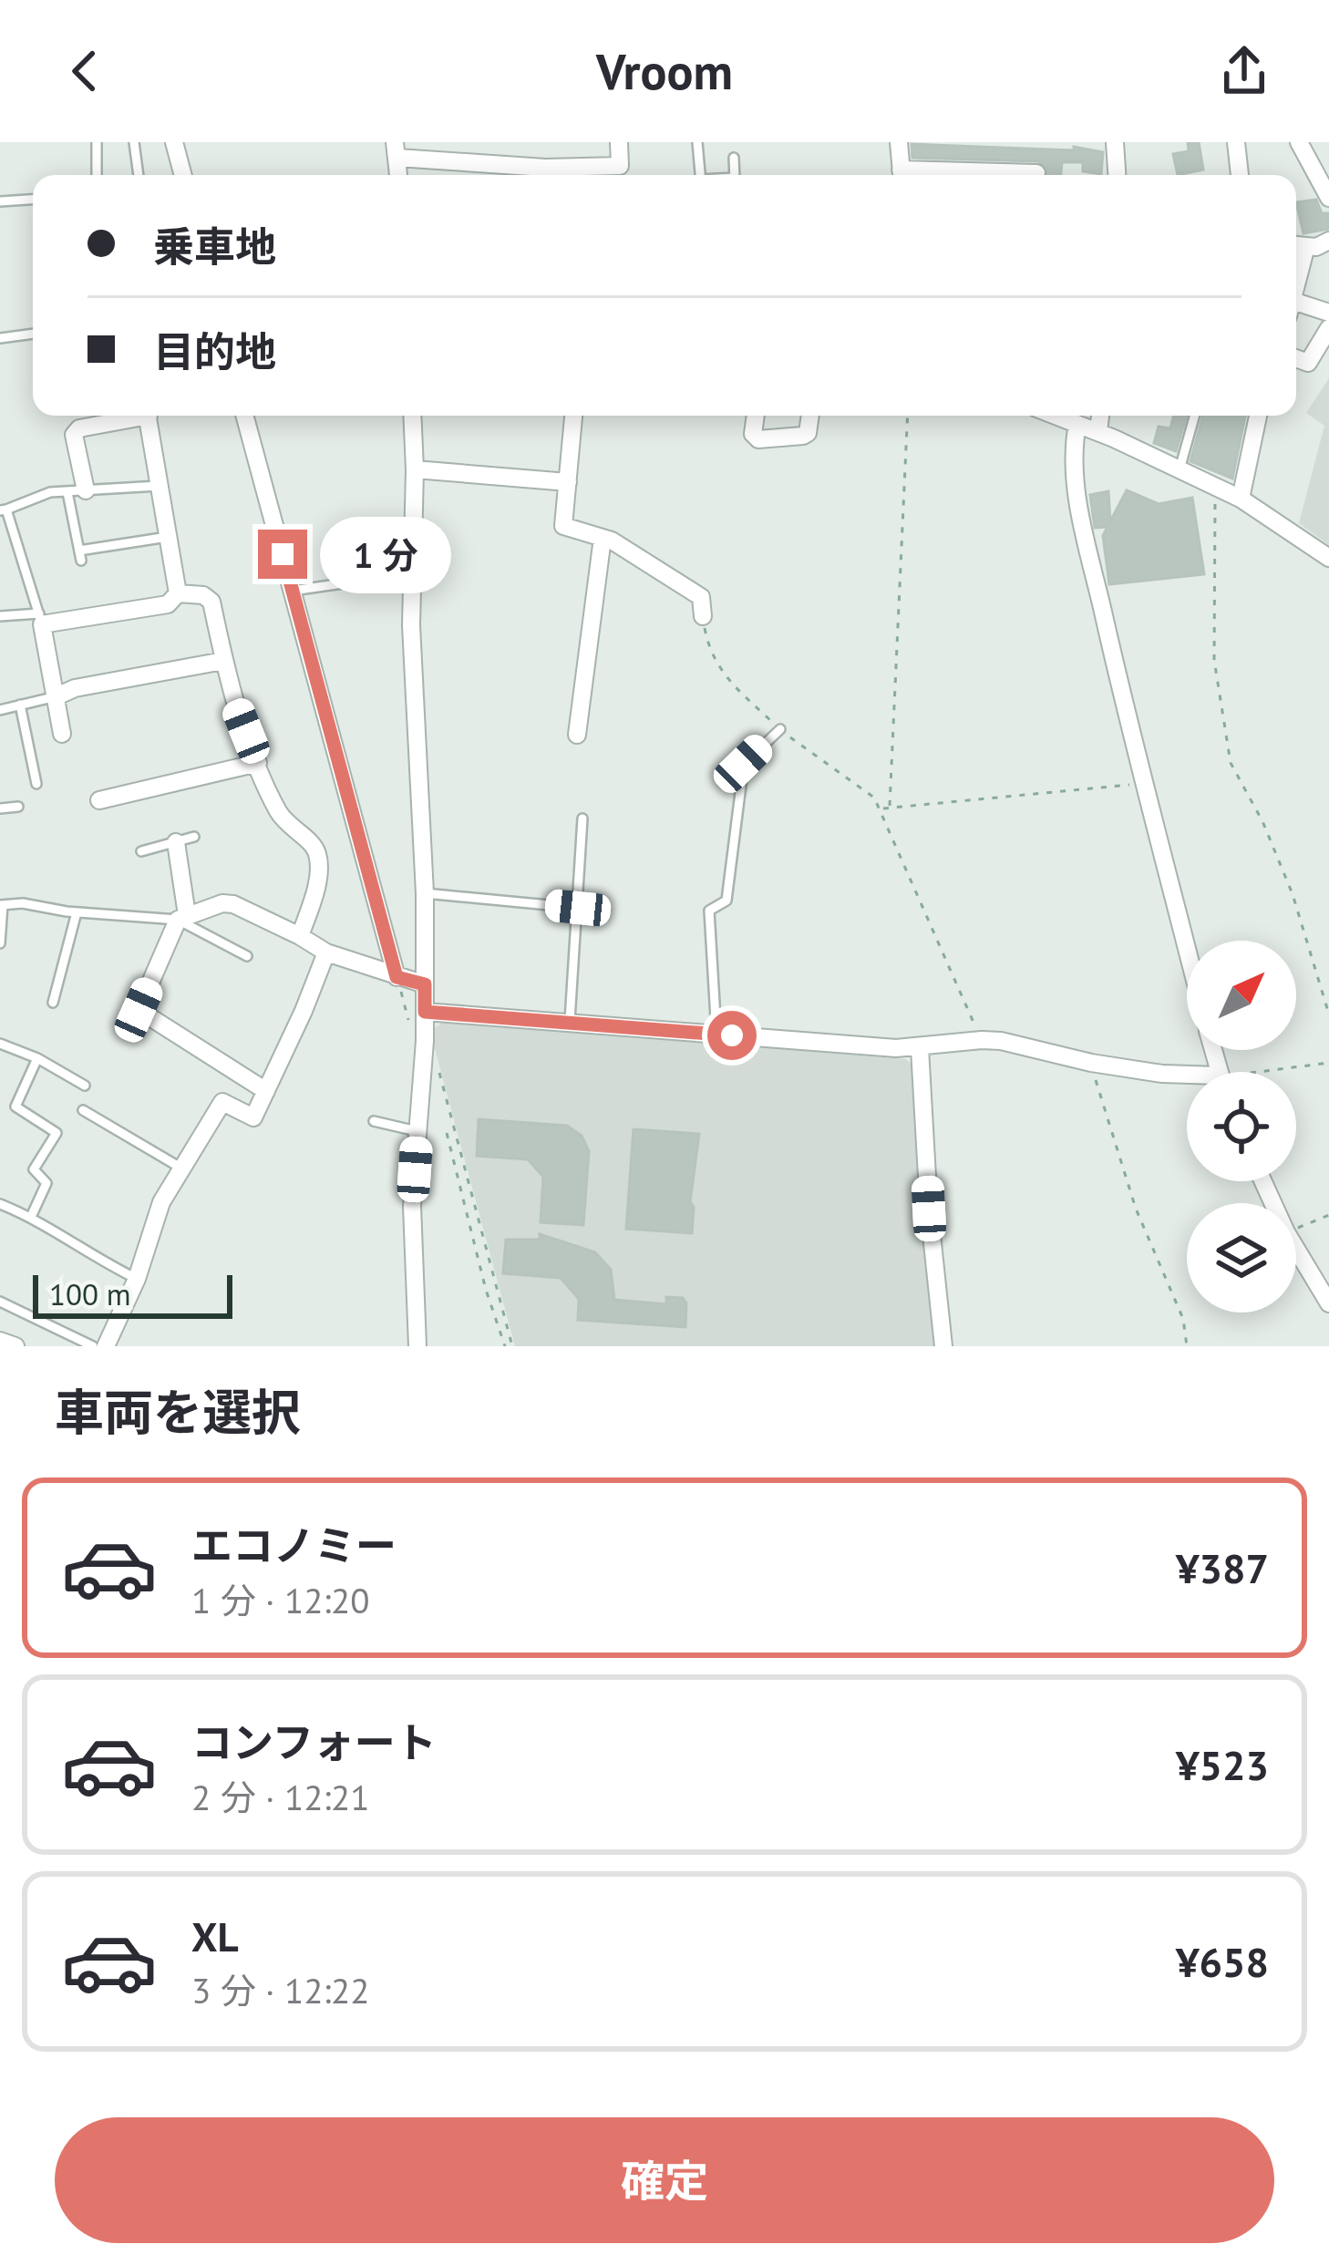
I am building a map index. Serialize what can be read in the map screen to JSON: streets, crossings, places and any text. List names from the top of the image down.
{
  "scale_bar": "100 m",
  "north": "top right",
  "page": {
    "header": "Vroom",
    "banner": ["乗車地", "目的地"],
    "bubble": "1 分",
    "scale": "100 m",
    "heading": "車両を選択",
    "list": [
      {
        "name": "エコノミー",
        "note": "1 分 · 12:20",
        "value": "¥387"
      },
      {
        "name": "コンフォート",
        "note": "2 分 · 12:21",
        "value": "¥523"
      },
      {
        "name": "XL",
        "note": "3 分 · 12:22",
        "value": "¥658"
      }
    ],
    "buttons": "確定"
  }
}
